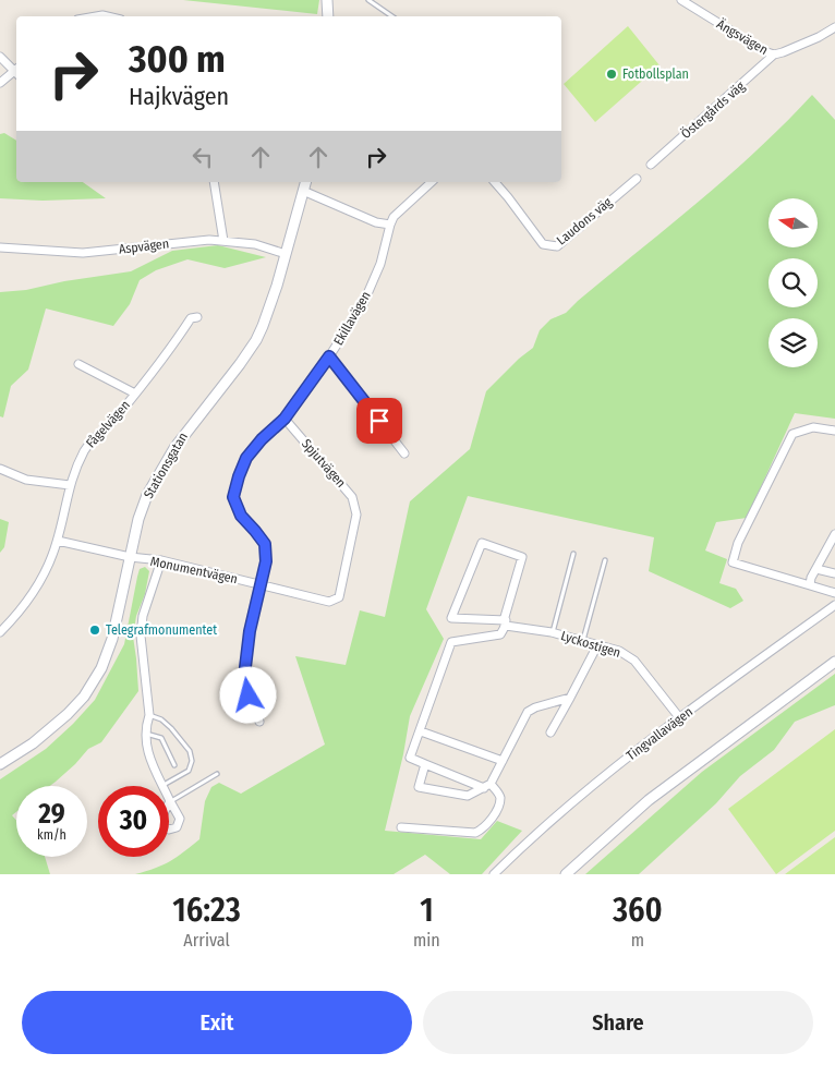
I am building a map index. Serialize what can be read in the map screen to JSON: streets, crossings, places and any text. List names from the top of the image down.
{
  "streets": {
    "street": [
      "Ängsvägen",
      "Östergårds väg",
      "Laudons väg",
      "Aspvägen",
      "Ekillavägen",
      "Fågelvägen",
      "Spjutvägen",
      "Stationsgatan",
      "Monumentvägen",
      "Lyckostigen",
      "Tingvallavägen"
    ]
  },
  "crossings": [
    ["Ängsvägen", "Östergårds väg"],
    ["Aspvägen", "Stationsgatan"],
    ["Ekillavägen", "Spjutvägen"],
    ["Ekillavägen", "Monumentvägen"],
    ["Fågelvägen", "Monumentvägen"],
    ["Spjutvägen", "Monumentvägen"],
    ["Stationsgatan", "Monumentvägen"],
    ["Lyckostigen", "Tingvallavägen"]
  ],
  "places": ["Fotbollsplan", "Telegrafmonumentet"],
  "north": "left",
  "page": {
    "turn": ["300 m", "Hajkvägen"],
    "speed": "29 km/h",
    "limit": "30",
    "eta": [
      "16:23",
      "Arrival",
      "1",
      "min",
      "360",
      "m"
    ],
    "buttons": ["Exit", "Share"]
  }
}
